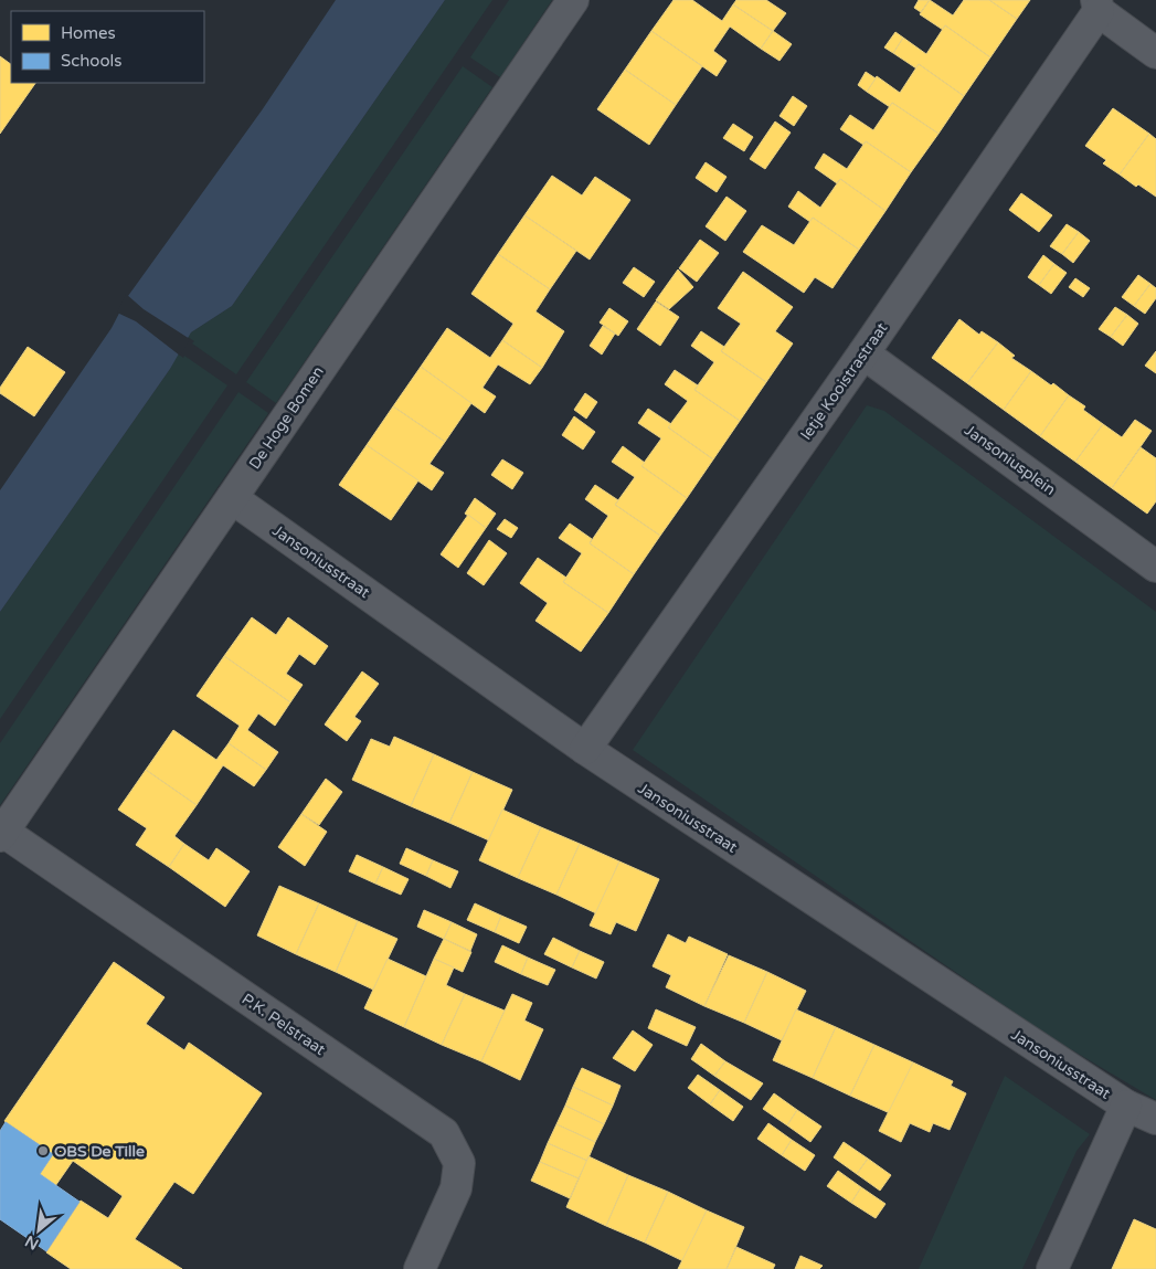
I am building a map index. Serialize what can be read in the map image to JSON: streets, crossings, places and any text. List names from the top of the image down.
{
  "streets": {
    "street": [
      "Ietje Kooistrastraat",
      "De Hoge Bomen",
      "Jansoniusplein",
      "Jansoniusstraat",
      "P.K. Pelstraat"
    ]
  },
  "crossings": [
    ["Ietje Kooistrastraat", "Jansoniusplein"],
    ["Ietje Kooistrastraat", "Jansoniusstraat"],
    ["De Hoge Bomen", "Jansoniusstraat"],
    ["De Hoge Bomen", "P.K. Pelstraat"]
  ],
  "places": ["OBS De Tille"],
  "legend": ["Homes", "Schools"],
  "north": "bottom left"
}
